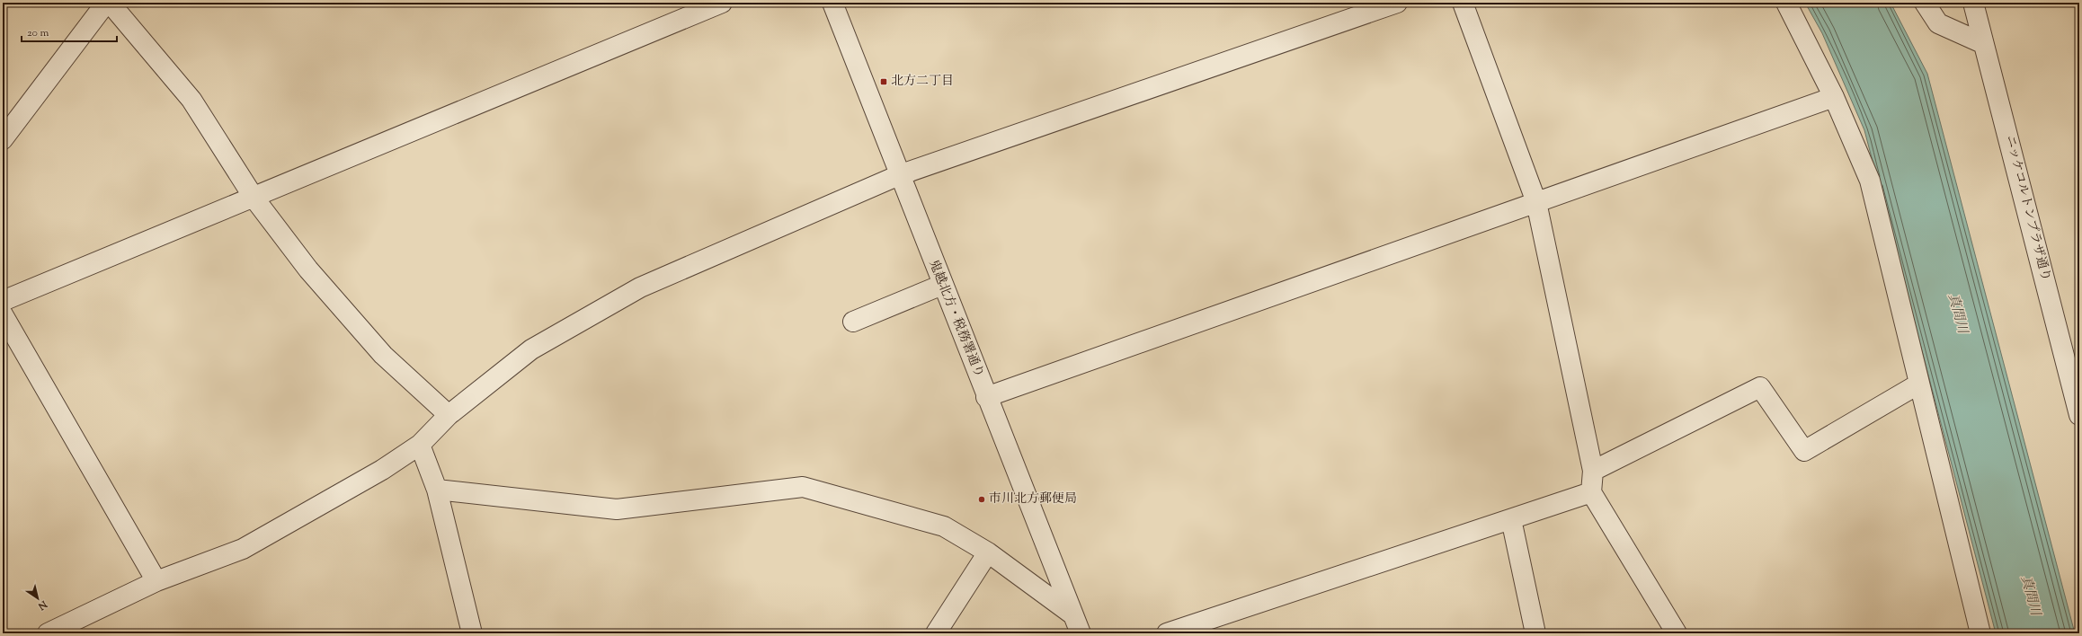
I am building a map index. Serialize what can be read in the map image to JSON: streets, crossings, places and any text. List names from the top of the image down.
{
  "streets": {
    "street": ["ニッケコルトンプラザ通り", "鬼越北方・税務署通り"]
  },
  "water": ["真間川"],
  "places": {
    "transit": ["北方二丁目"],
    "other": ["市川北方郵便局"]
  },
  "scale_bar": "20 m",
  "north": "bottom right"
}
